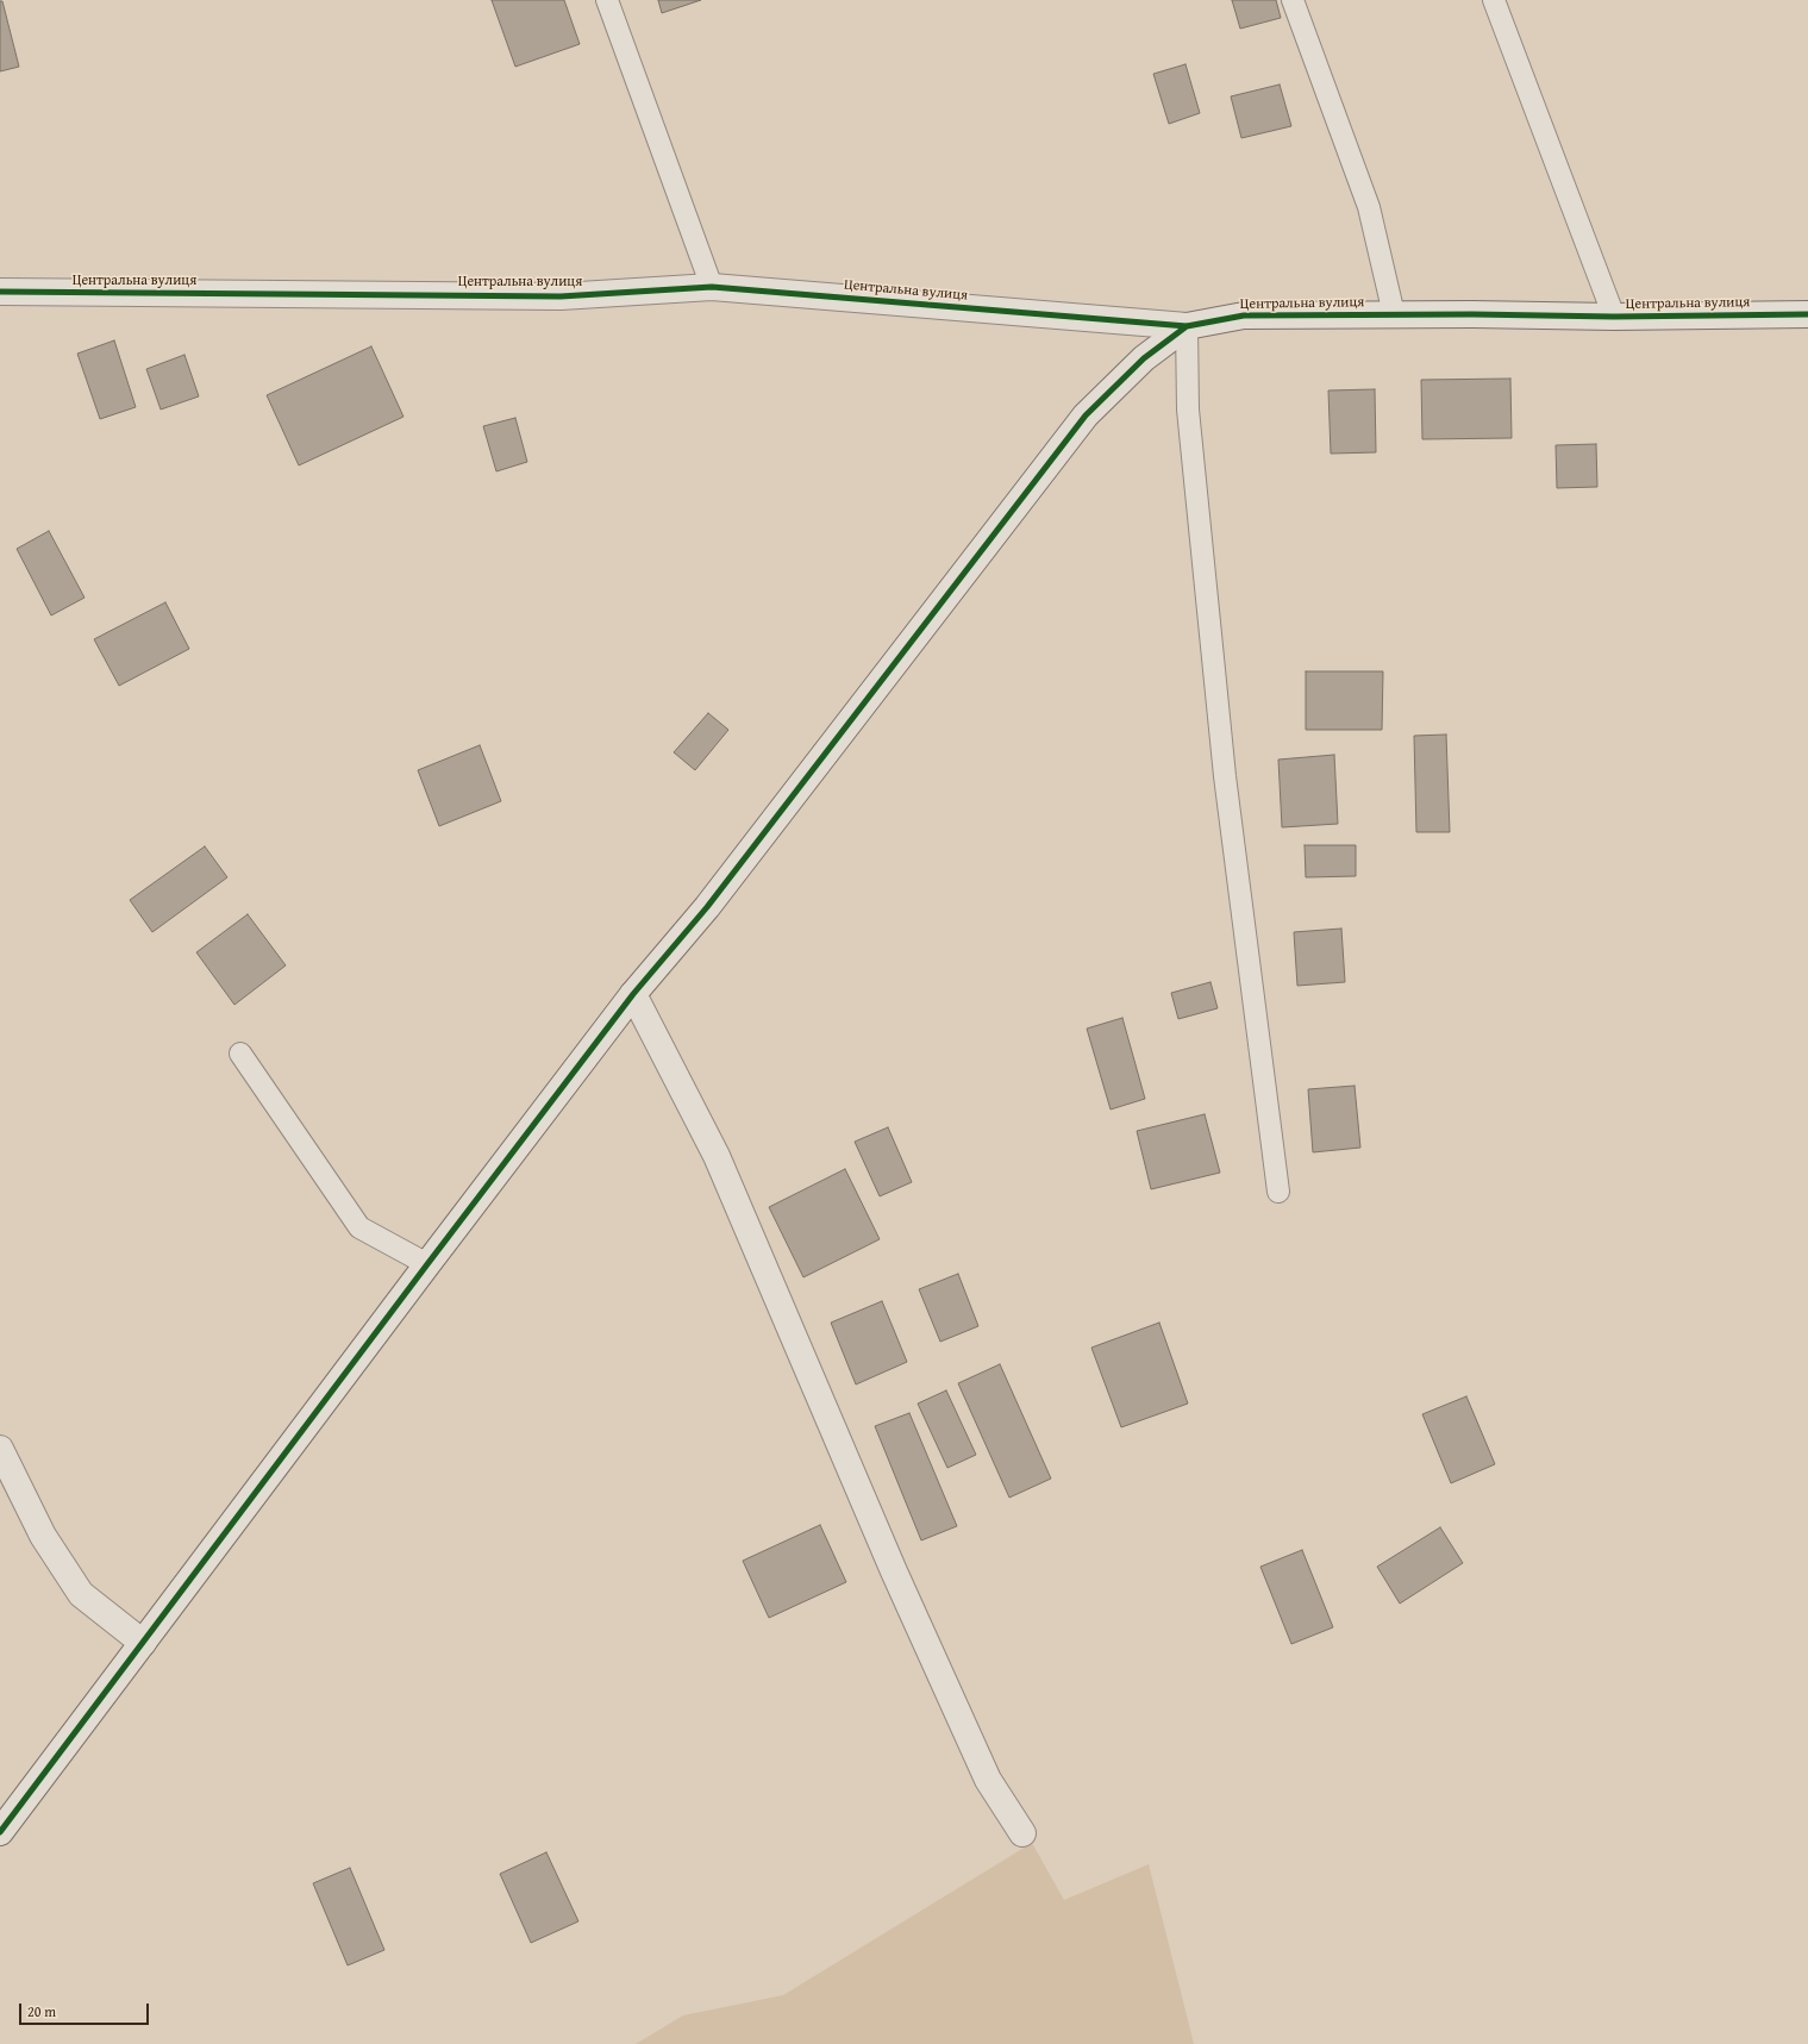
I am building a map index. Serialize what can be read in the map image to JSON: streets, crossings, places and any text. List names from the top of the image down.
{
  "streets": {
    "street": ["Центральна вулиця"]
  },
  "scale_bar": "20 m"
}
